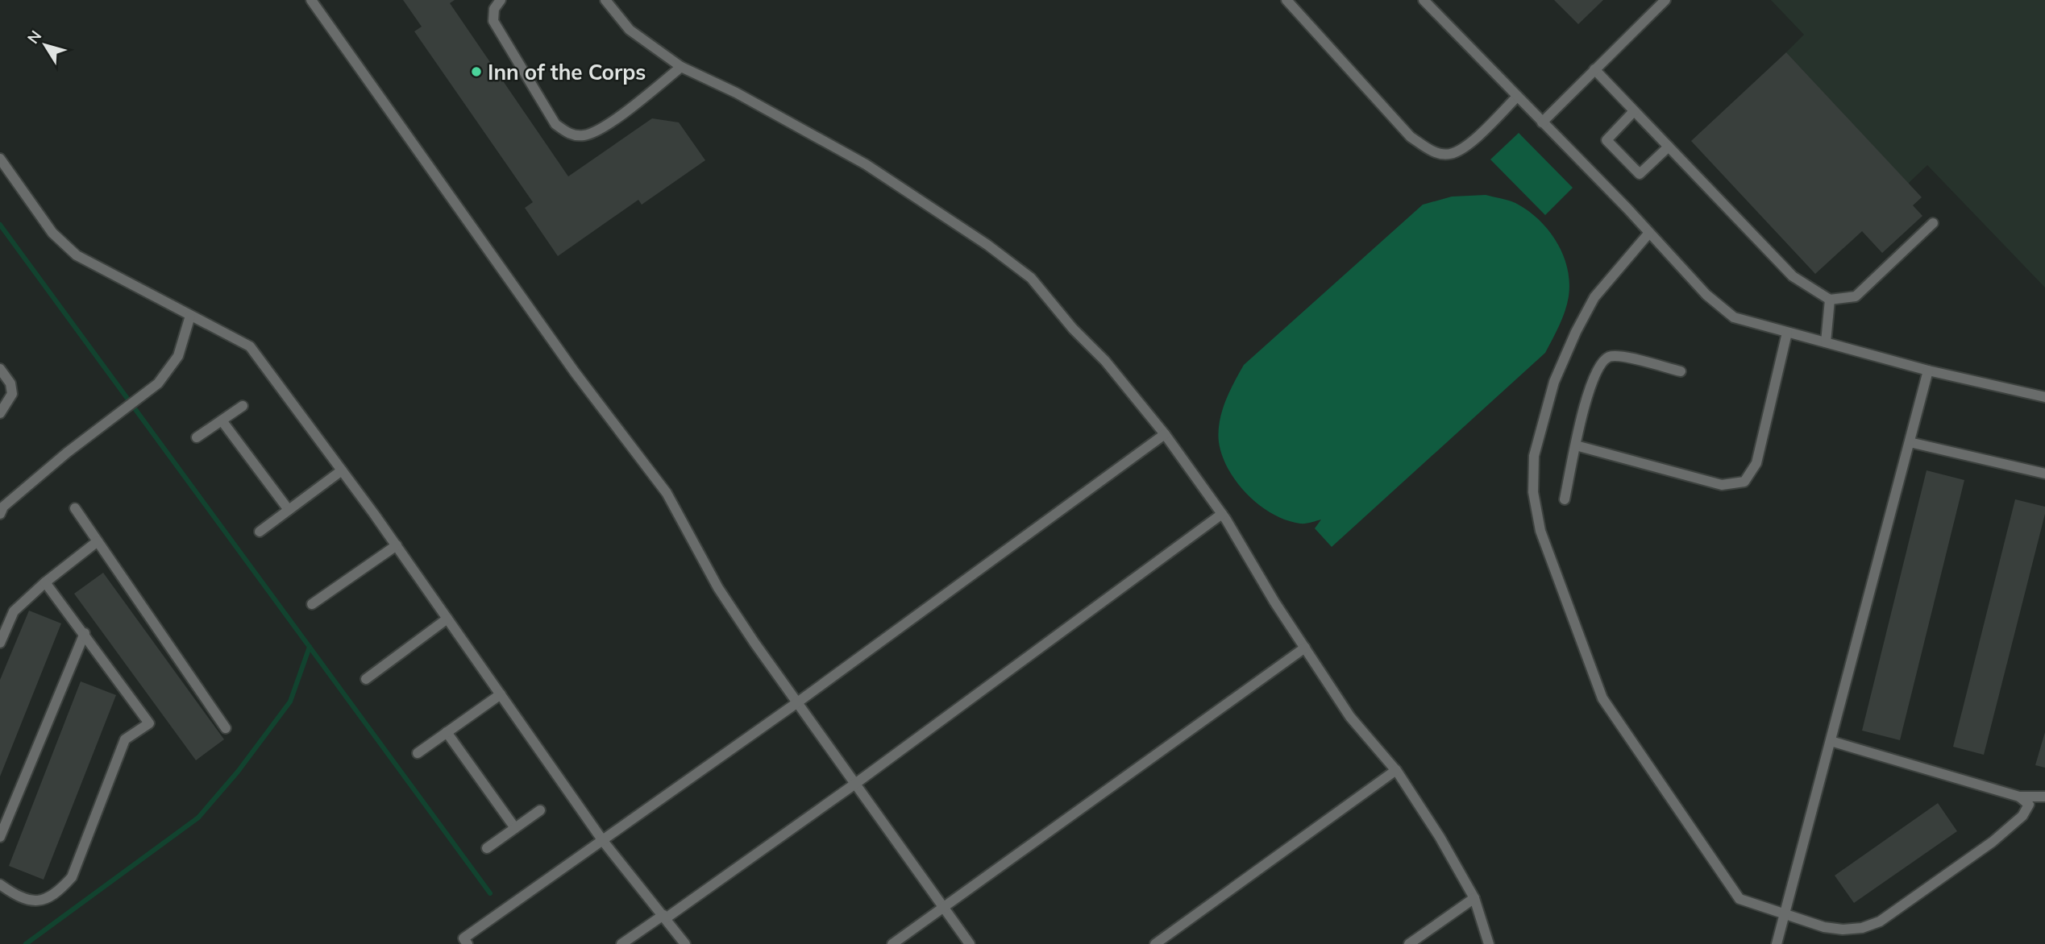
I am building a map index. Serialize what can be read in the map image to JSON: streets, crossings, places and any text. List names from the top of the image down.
{
  "places": ["Inn of the Corps"],
  "north": "top left"
}
